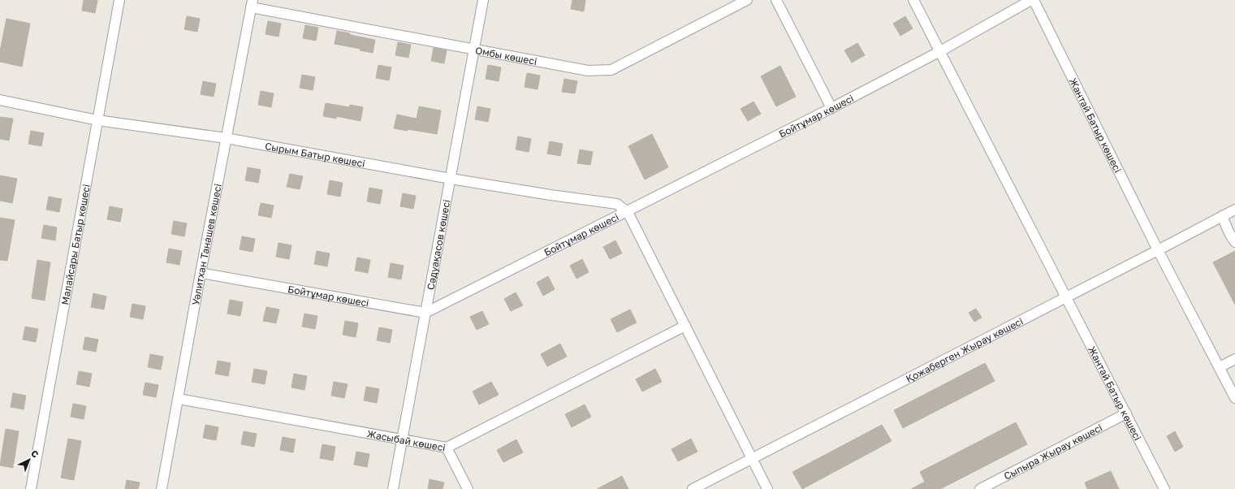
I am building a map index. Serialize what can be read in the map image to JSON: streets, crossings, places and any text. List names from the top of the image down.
{
  "streets": {
    "street": [
      "Омбы көшесі",
      "Бойтұмар көшесі",
      "Жантай Батыр көшесі",
      "Сырым Батыр көшесі",
      "Малайсары Батыр көшесі",
      "Уәлитхан Танашев көшесі",
      "Сәдуақасов көшесі",
      "Қожаберген Жырау көшесі",
      "Жасыбай көшесі",
      "Сыпыра Жырау көшесі"
    ]
  },
  "crossings": [
    ["Омбы көшесі", "Уәлитхан Танашев көшесі"],
    ["Омбы көшесі", "Сәдуақасов көшесі"],
    ["Бойтұмар көшесі", "Жантай Батыр көшесі"],
    ["Бойтұмар көшесі", "Сырым Батыр көшесі"],
    ["Бойтұмар көшесі", "Уәлитхан Танашев көшесі"],
    ["Бойтұмар көшесі", "Сәдуақасов көшесі"],
    ["Жантай Батыр көшесі", "Қожаберген Жырау көшесі"],
    ["Жантай Батыр көшесі", "Сыпыра Жырау көшесі"],
    ["Сырым Батыр көшесі", "Малайсары Батыр көшесі"],
    ["Сырым Батыр көшесі", "Уәлитхан Танашев көшесі"],
    ["Сырым Батыр көшесі", "Сәдуақасов көшесі"],
    ["Уәлитхан Танашев көшесі", "Жасыбай көшесі"],
    ["Сәдуақасов көшесі", "Жасыбай көшесі"]
  ],
  "north": "top right"
}
